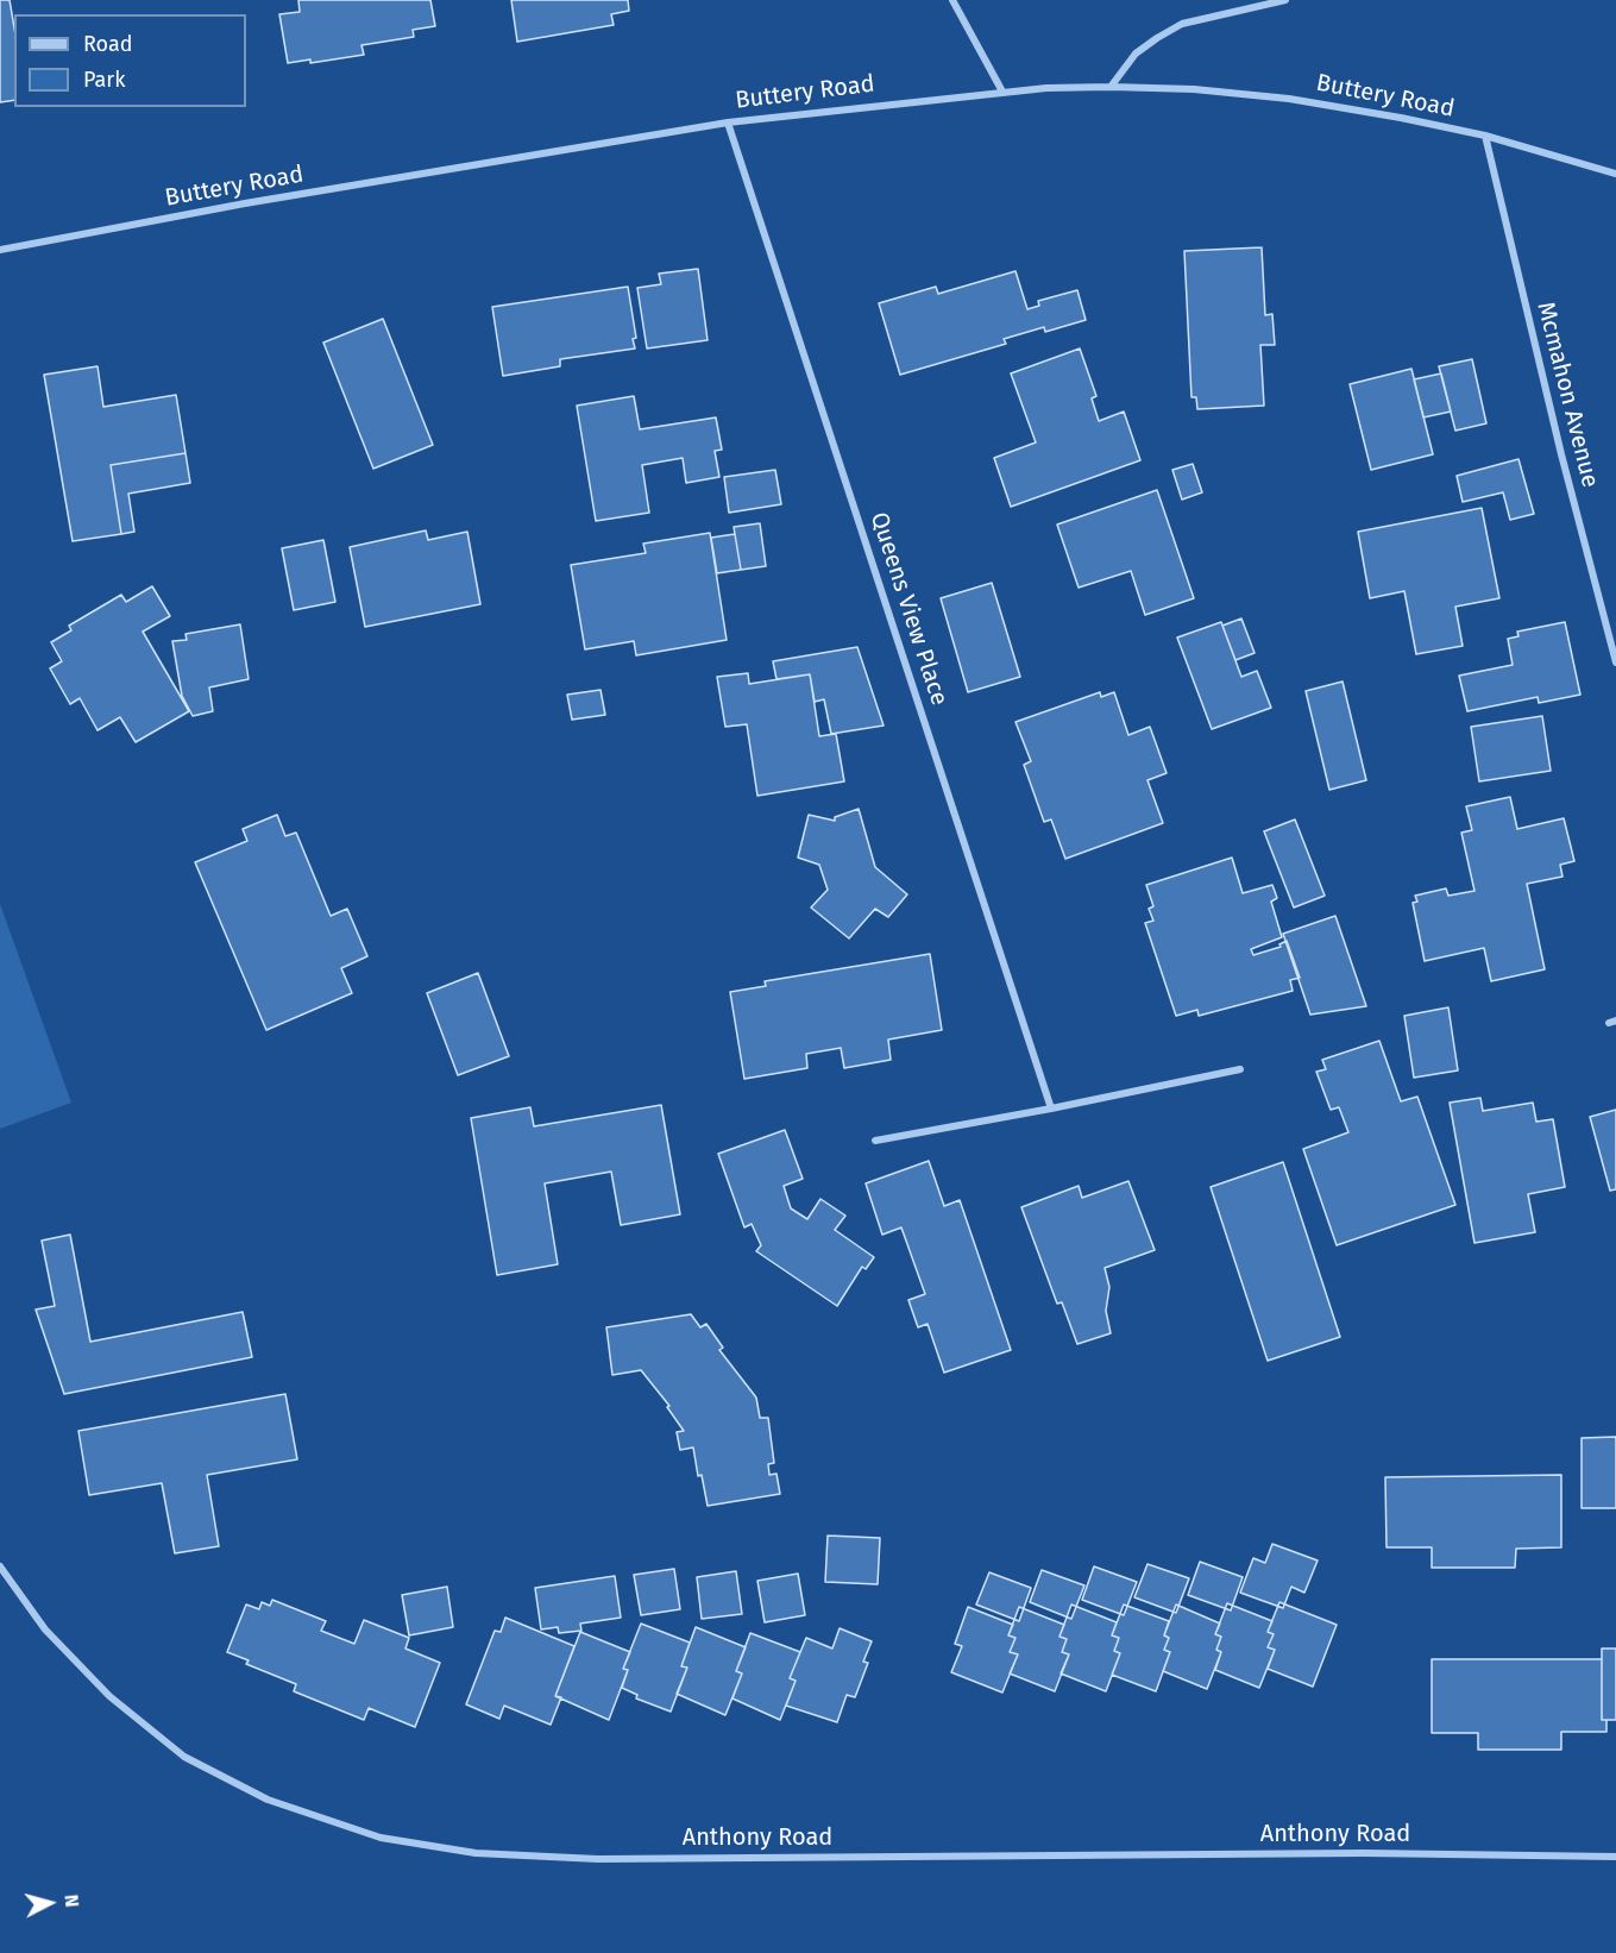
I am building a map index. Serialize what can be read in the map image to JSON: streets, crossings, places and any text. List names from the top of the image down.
{
  "streets": {
    "street": [
      "Buttery Road",
      "Mcmahon Avenue",
      "Queens View Place",
      "Anthony Road"
    ]
  },
  "crossings": [
    ["Buttery Road", "Mcmahon Avenue"],
    ["Buttery Road", "Queens View Place"]
  ],
  "legend": ["Road", "Park"],
  "north": "right"
}
